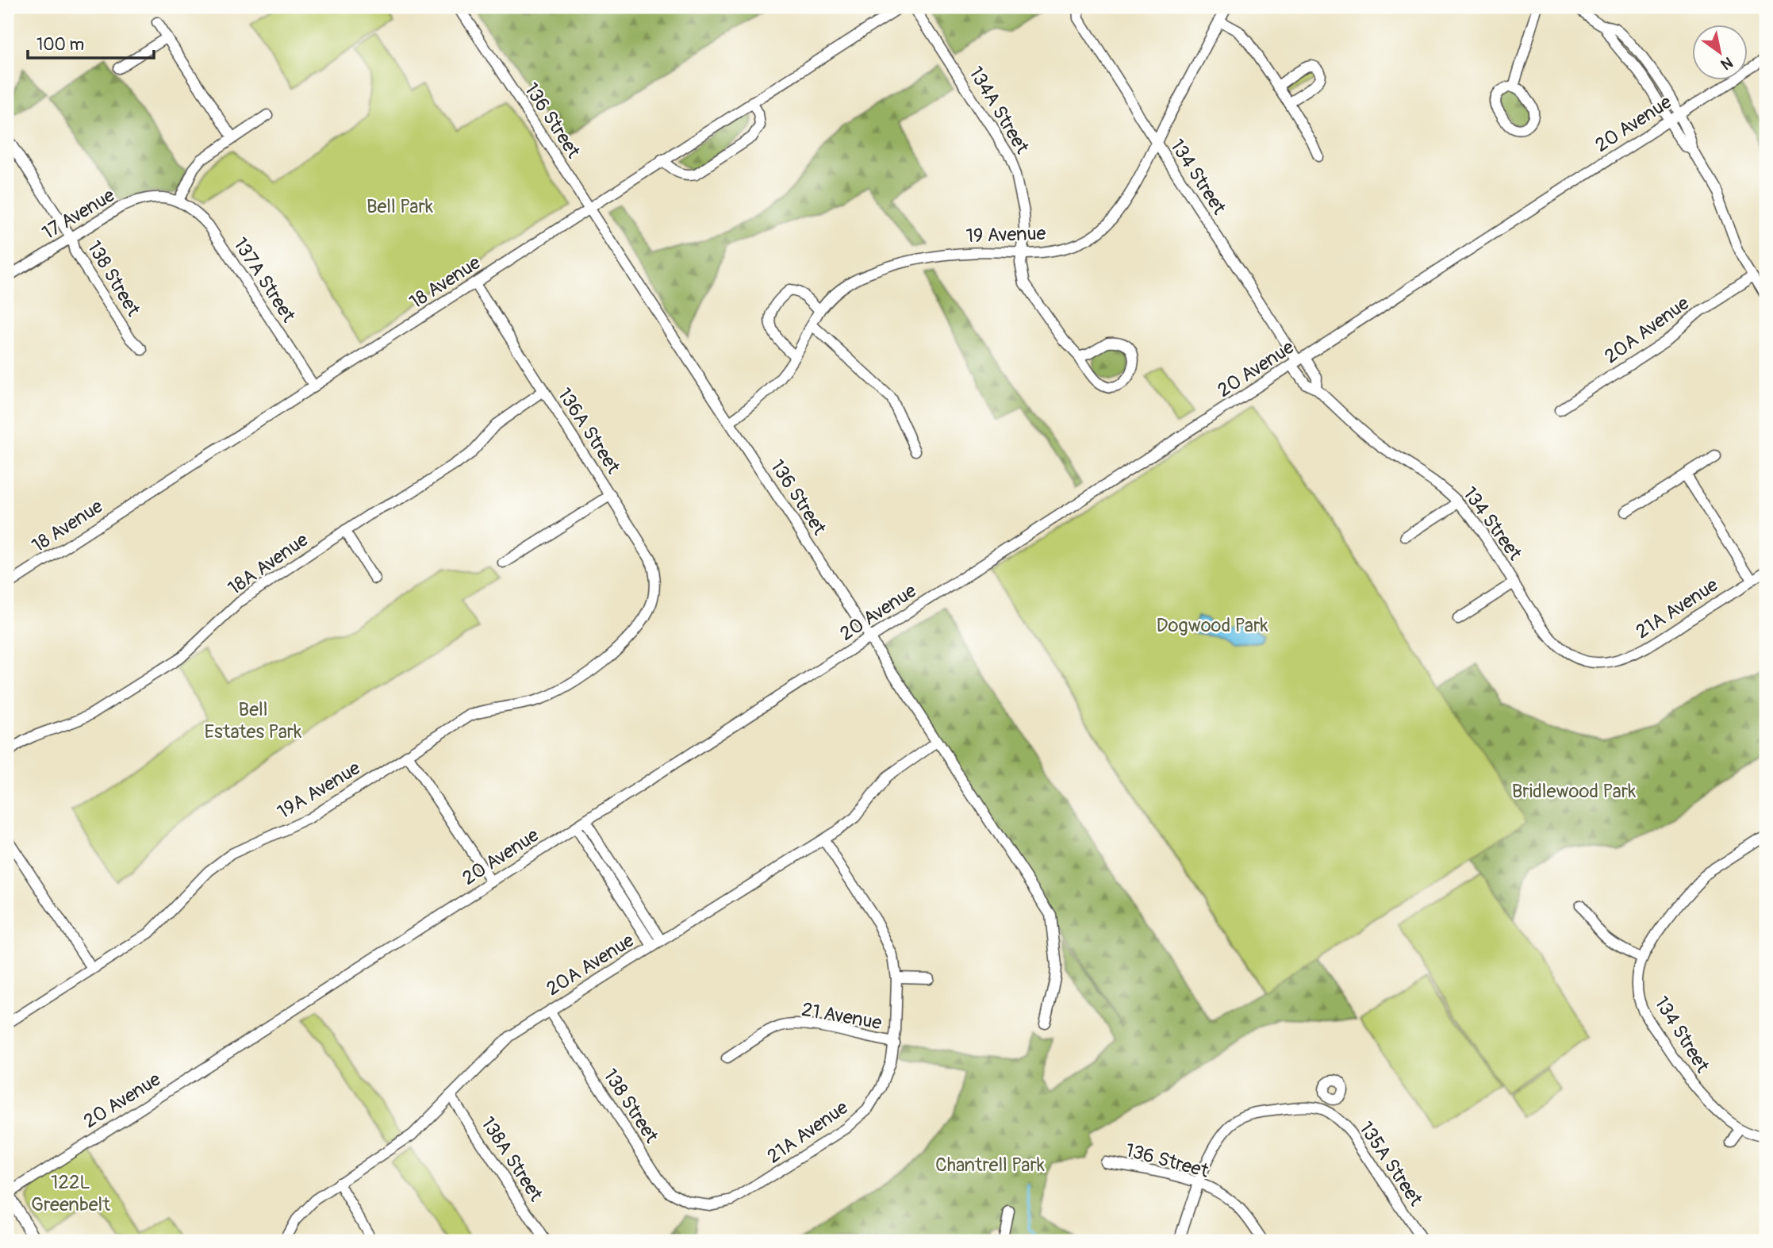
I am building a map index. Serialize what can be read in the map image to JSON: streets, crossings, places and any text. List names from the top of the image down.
{
  "streets": {
    "street": [
      "134A Street",
      "136 Street",
      "20 Avenue",
      "134 Street",
      "17 Avenue",
      "19 Avenue",
      "138 Street",
      "137A Street",
      "18 Avenue",
      "20A Avenue",
      "136A Street",
      "18A Avenue",
      "21A Avenue",
      "19A Avenue",
      "21 Avenue",
      "138A Street",
      "135A Street"
    ]
  },
  "crossings": [
    ["134A Street", "19 Avenue"],
    ["136 Street", "20 Avenue"],
    ["136 Street", "19 Avenue"],
    ["136 Street", "18 Avenue"],
    ["136 Street", "20A Avenue"],
    ["20 Avenue", "134 Street"],
    ["134 Street", "19 Avenue"],
    ["134 Street", "21A Avenue"],
    ["17 Avenue", "138 Street"],
    ["17 Avenue", "137A Street"],
    ["138 Street", "20A Avenue"],
    ["138 Street", "21A Avenue"],
    ["137A Street", "18 Avenue"],
    ["18 Avenue", "136A Street"],
    ["20A Avenue", "138A Street"],
    ["136A Street", "18A Avenue"],
    ["136A Street", "19A Avenue"],
    ["21A Avenue", "21 Avenue"]
  ],
  "parks": [
    "Bell Park",
    "Dogwood Park",
    "Bell Estates Park",
    "Bridlewood Park",
    "Chantrell Park",
    "122L Greenbelt"
  ],
  "scale_bar": "100 m",
  "north": "bottom right"
}
